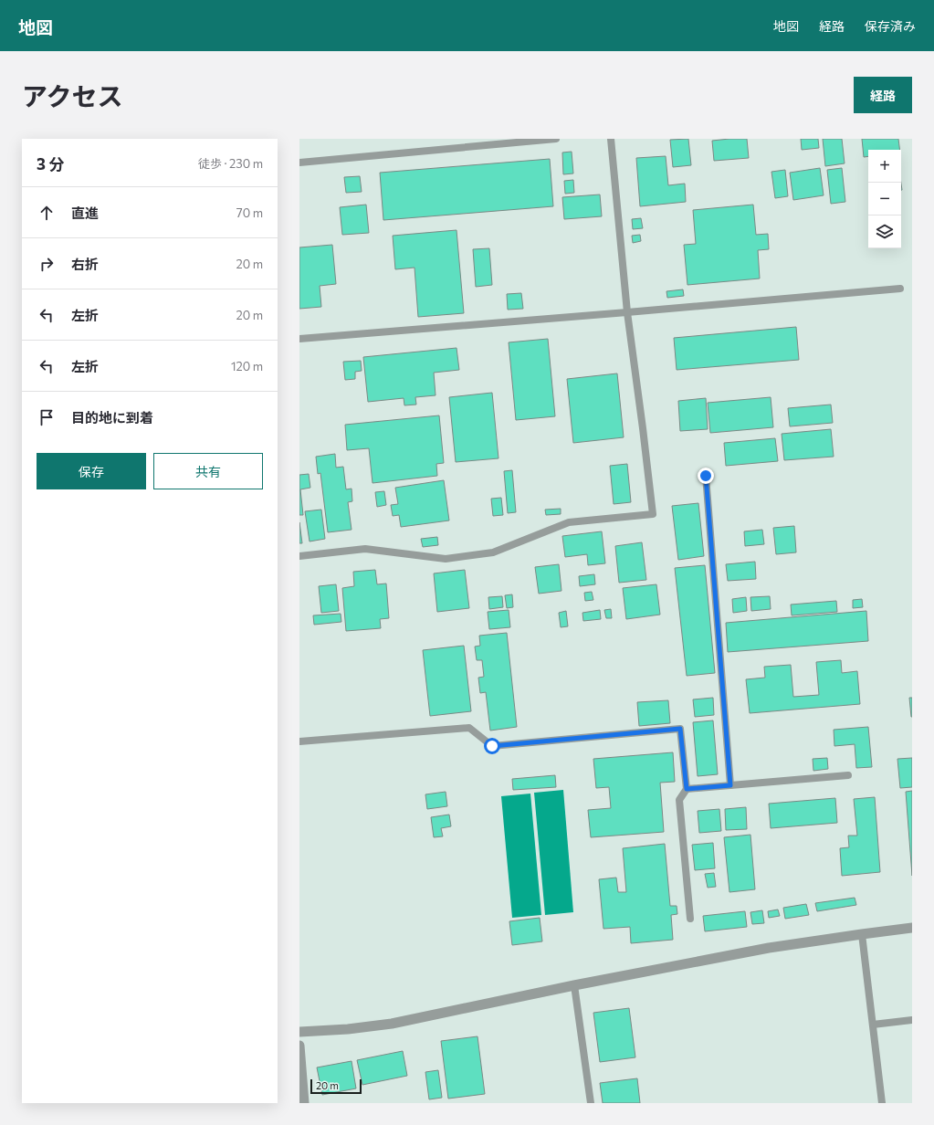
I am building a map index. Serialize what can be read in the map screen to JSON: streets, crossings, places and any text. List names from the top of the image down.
{
  "scale_bar": "20 m",
  "page": {
    "header": "地図",
    "nav": ["地図", "経路", "保存済み"],
    "title": "アクセス",
    "buttons": [
      "経路",
      ["保存", "共有"]
    ],
    "heading": ["3 分", "徒歩 · 230 m"],
    "map_buttons": ["+", "−"],
    "list": [
      ["直進", "70 m"],
      ["右折", "20 m"],
      ["左折", "20 m"],
      ["左折", "120 m"],
      "目的地に到着"
    ],
    "scale": "20 m"
  }
}
